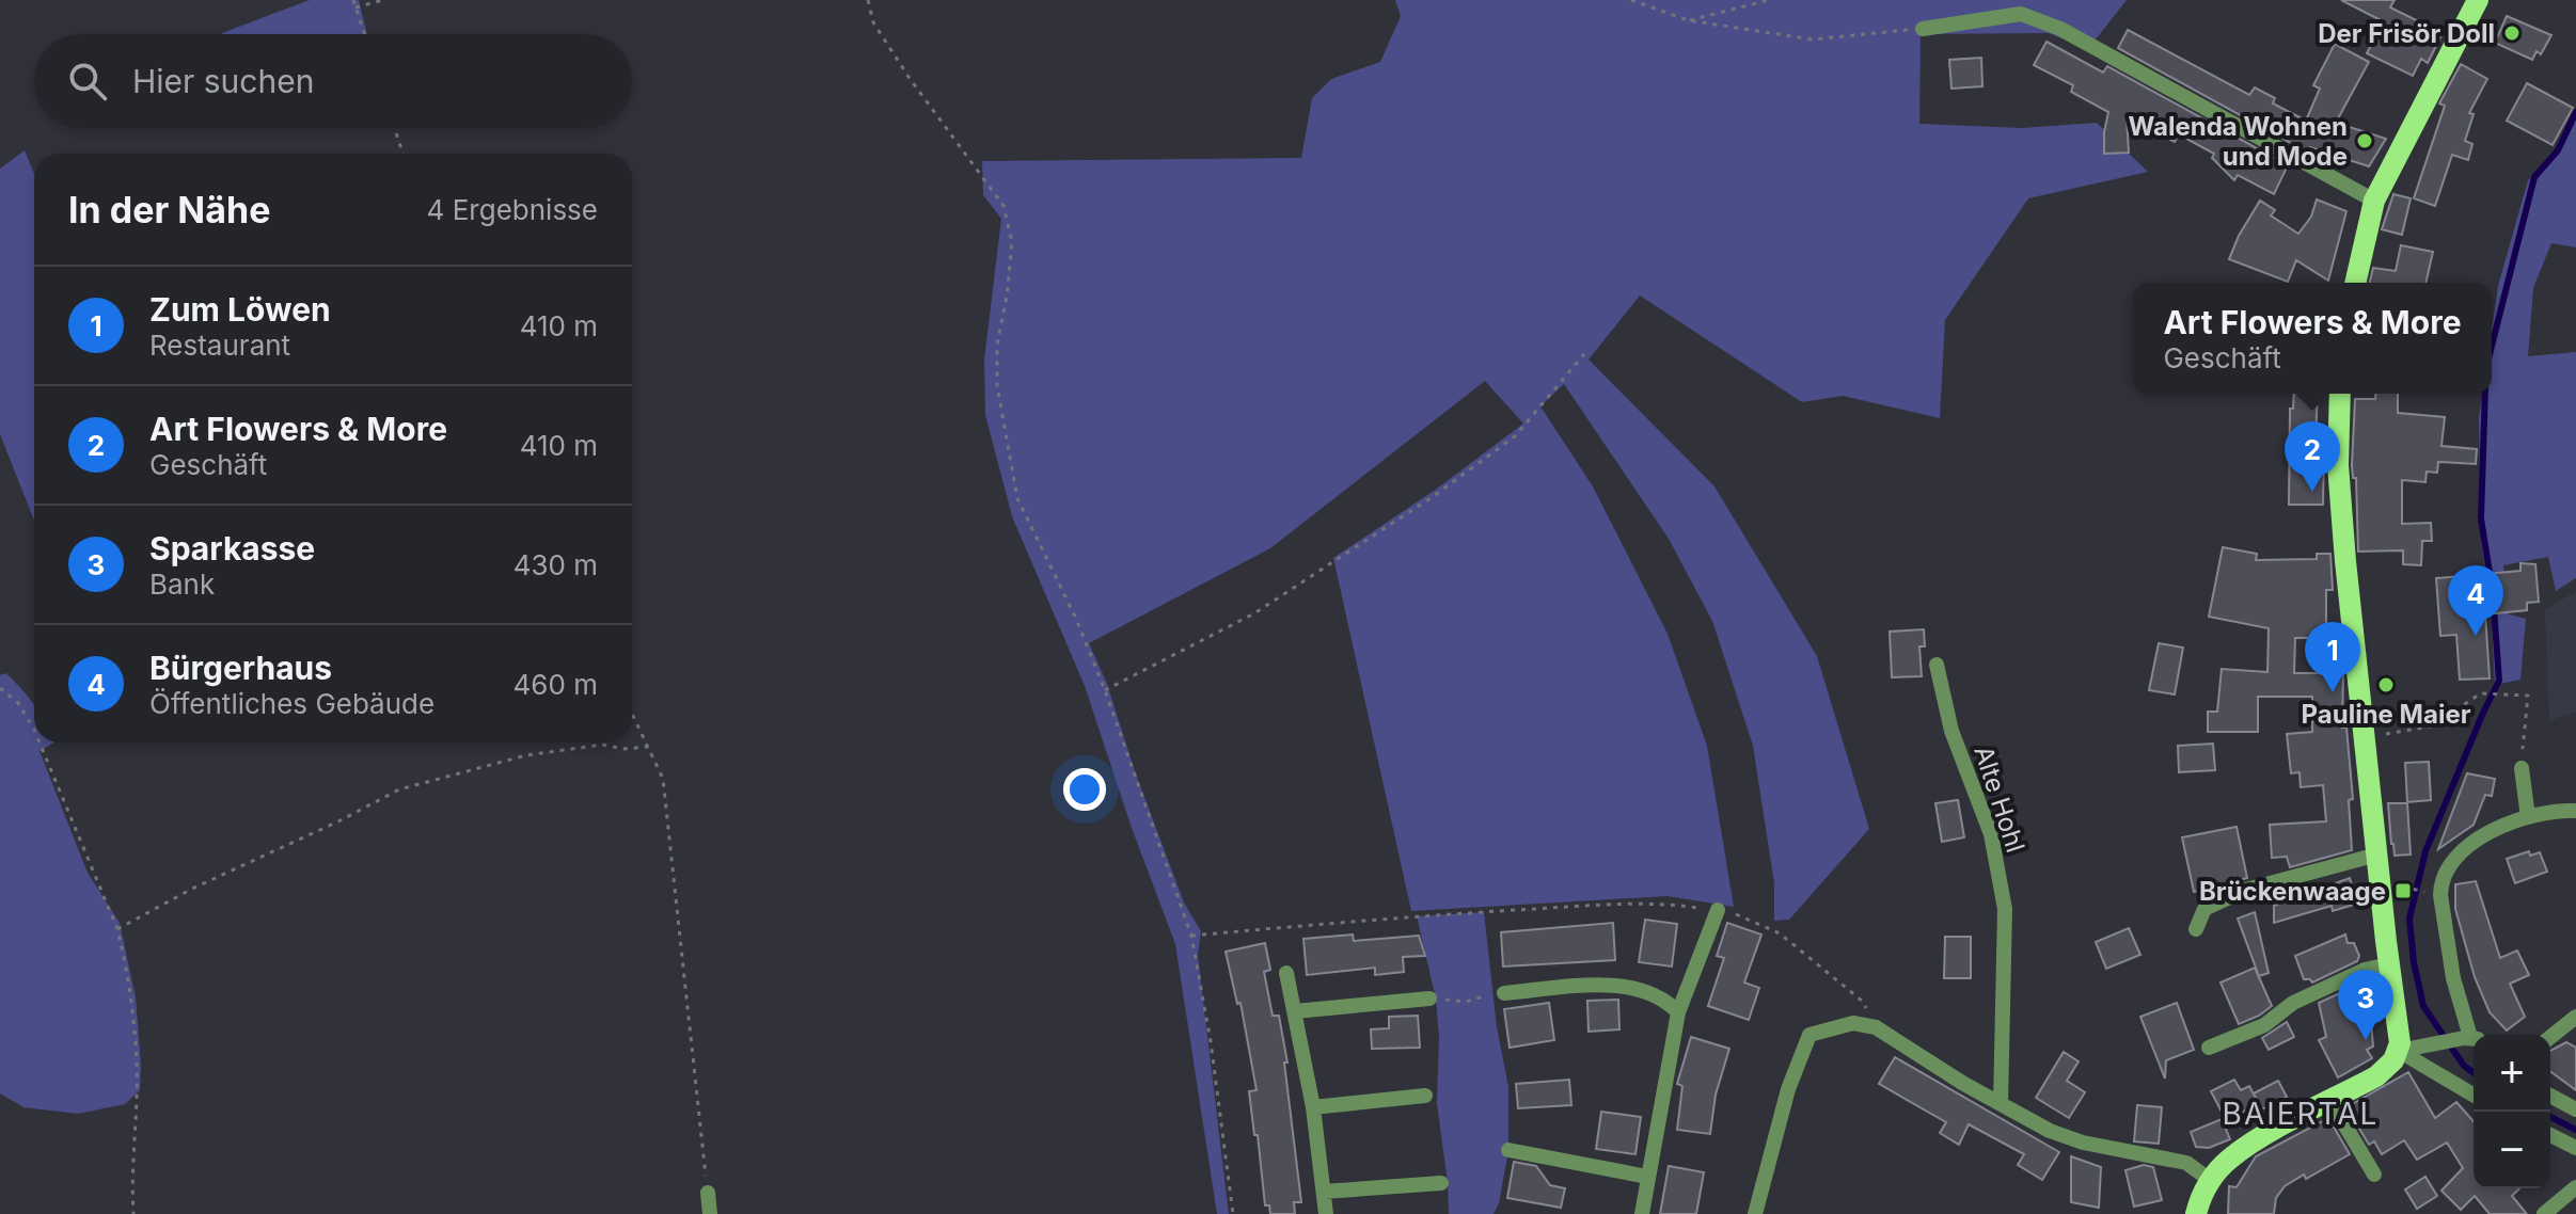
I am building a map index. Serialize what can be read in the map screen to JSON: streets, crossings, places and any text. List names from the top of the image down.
{
  "streets": {
    "street": ["Alte Hohl"]
  },
  "districts": ["BAIERTAL"],
  "places": {
    "other": ["Der Frisör Doll", "Walenda Wohnen und Mode", "Pauline Maier"],
    "transit": ["Brückenwaage"]
  },
  "page": {
    "search": "Hier suchen",
    "heading": ["In der Nähe", "4 Ergebnisse"],
    "list": [
      {
        "mark": "1",
        "name": "Zum Löwen",
        "note": "Restaurant",
        "value": "410 m"
      },
      {
        "mark": "2",
        "name": "Art Flowers & More",
        "note": "Geschäft",
        "value": "410 m"
      },
      {
        "mark": "3",
        "name": "Sparkasse",
        "note": "Bank",
        "value": "430 m"
      },
      {
        "mark": "4",
        "name": "Bürgerhaus",
        "note": "Öffentliches Gebäude",
        "value": "460 m"
      }
    ],
    "popup": ["Art Flowers & More", "Geschäft"],
    "pins": [
      "2",
      "4",
      "1",
      "3"
    ],
    "map_buttons": ["+", "−"]
  }
}
